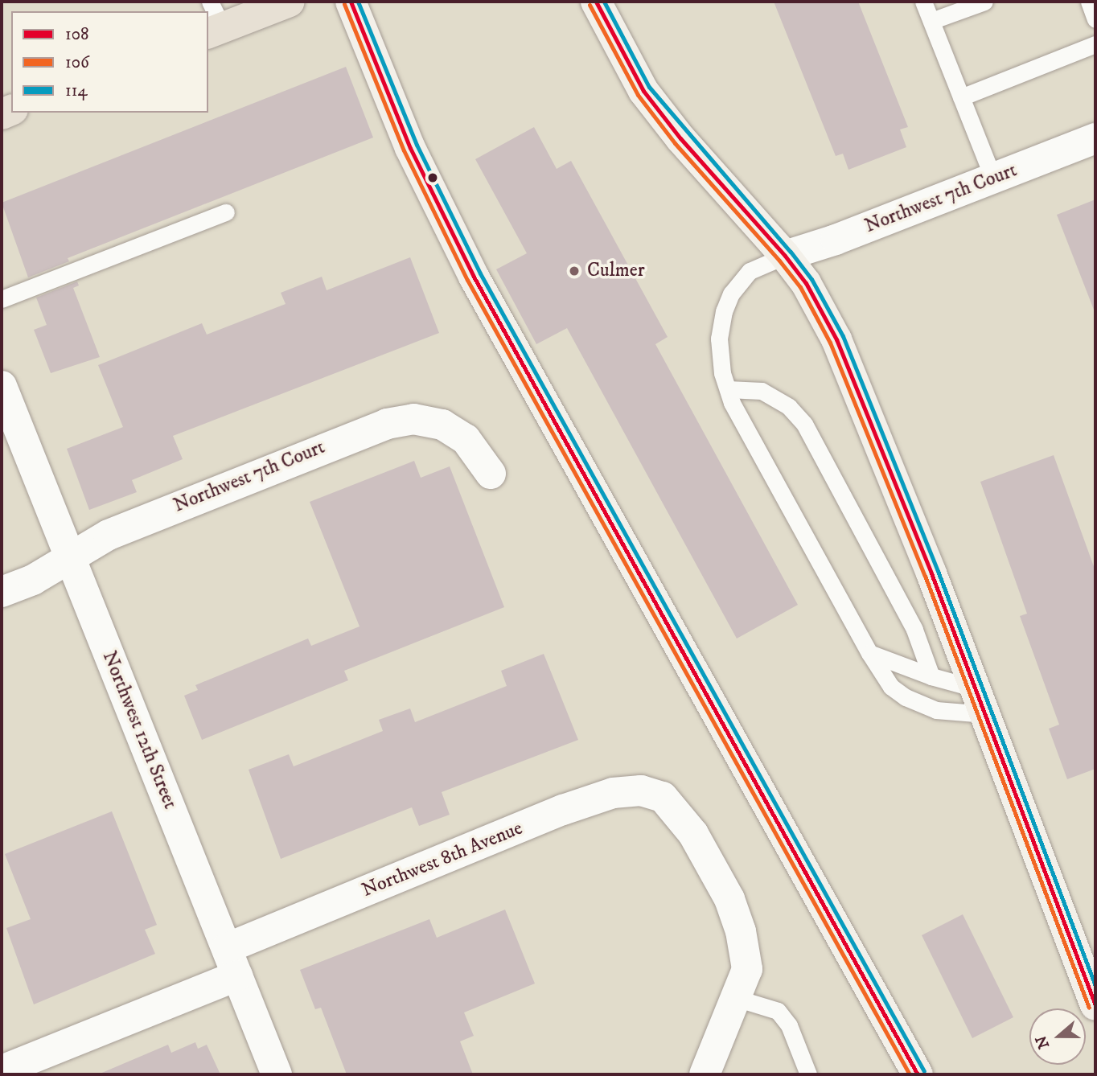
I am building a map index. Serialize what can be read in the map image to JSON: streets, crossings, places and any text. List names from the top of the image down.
{
  "streets": {
    "street": ["Northwest 7th Court", "Northwest 12th Street", "Northwest 8th Avenue"]
  },
  "crossings": [
    ["Northwest 7th Court", "Northwest 12th Street"],
    ["Northwest 12th Street", "Northwest 8th Avenue"]
  ],
  "places": ["Culmer"],
  "lines": ["transit line 108", "transit line 114", "transit line 106"],
  "legend": ["108", "106", "114"],
  "north": "left"
}
